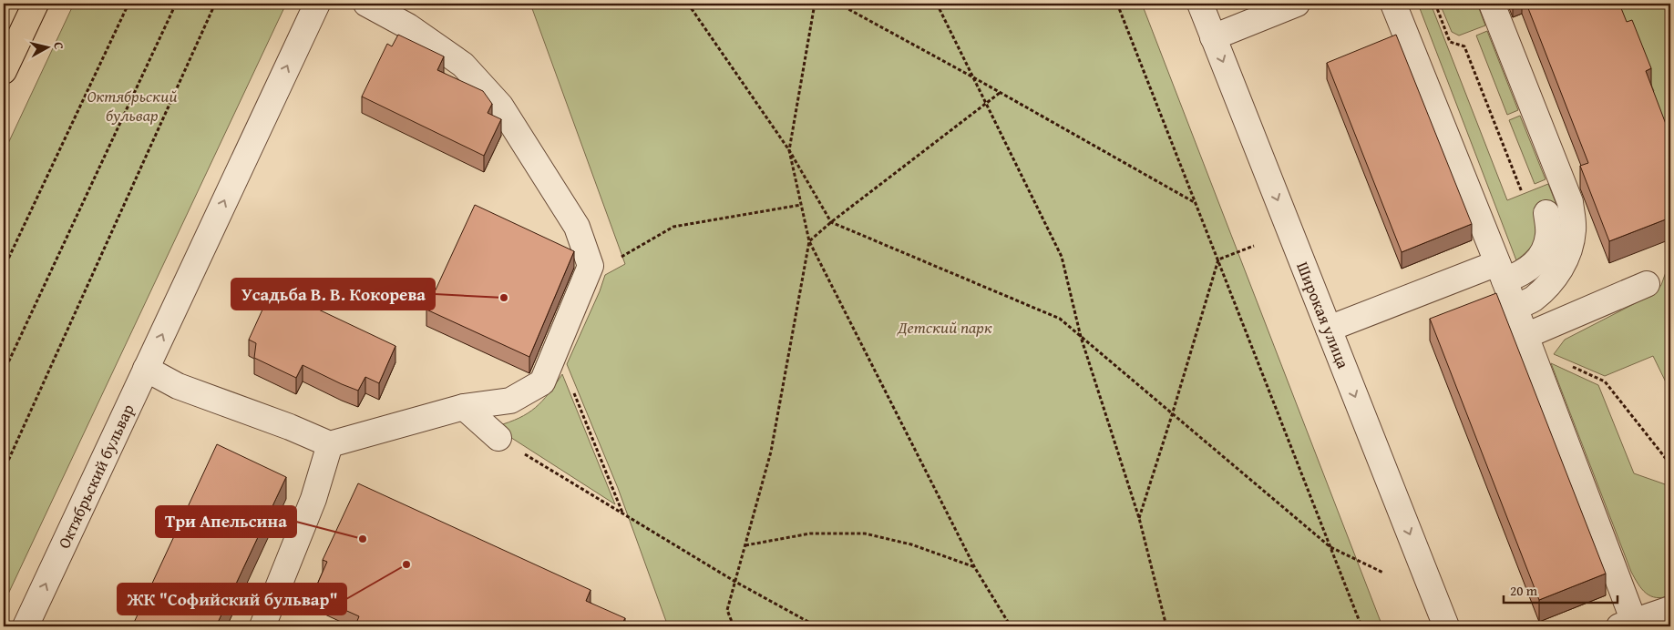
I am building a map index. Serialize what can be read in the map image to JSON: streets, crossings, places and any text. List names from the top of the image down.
{
  "streets": {
    "street": ["Широкая улица", "Октябрьский бульвар"]
  },
  "one_way": ["Октябрьский бульвар"],
  "parks": ["Октябрьский бульвар", "Детский парк"],
  "places": ["Усадьба В. В. Кокорева", "Три Апельсина", "ЖК \"Софийский бульвар\""],
  "scale_bar": "20 m",
  "north": "right"
}
